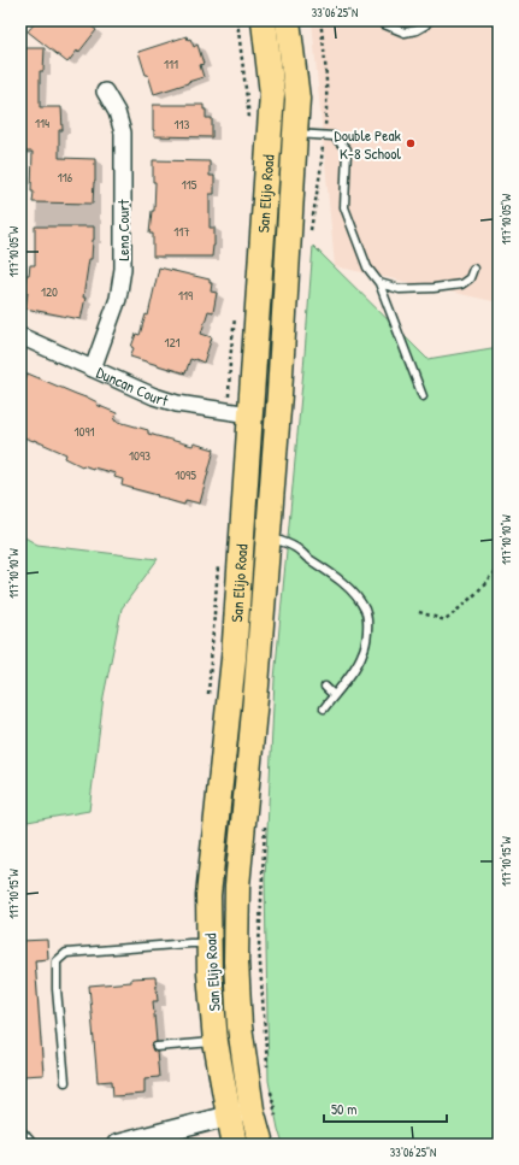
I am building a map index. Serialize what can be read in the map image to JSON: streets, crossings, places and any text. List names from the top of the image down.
{
  "streets": {
    "main road": ["San Elijo Road"],
    "street": ["Lena Court", "Duncan Court"]
  },
  "crossings": [
    ["San Elijo Road", "Duncan Court"],
    ["Lena Court", "Duncan Court"]
  ],
  "places": ["Double Peak K-8 School"],
  "house_numbers": [
    "111",
    "114",
    "113",
    "116",
    "115",
    "117",
    "120",
    "119",
    "121",
    "1091",
    "1093",
    "1095"
  ],
  "scale_bar": "50 m",
  "coordinates": [
    "33°06'25\"N",
    "117°10'05\"W",
    "117°10'10\"W",
    "117°10'15\"W"
  ]
}
